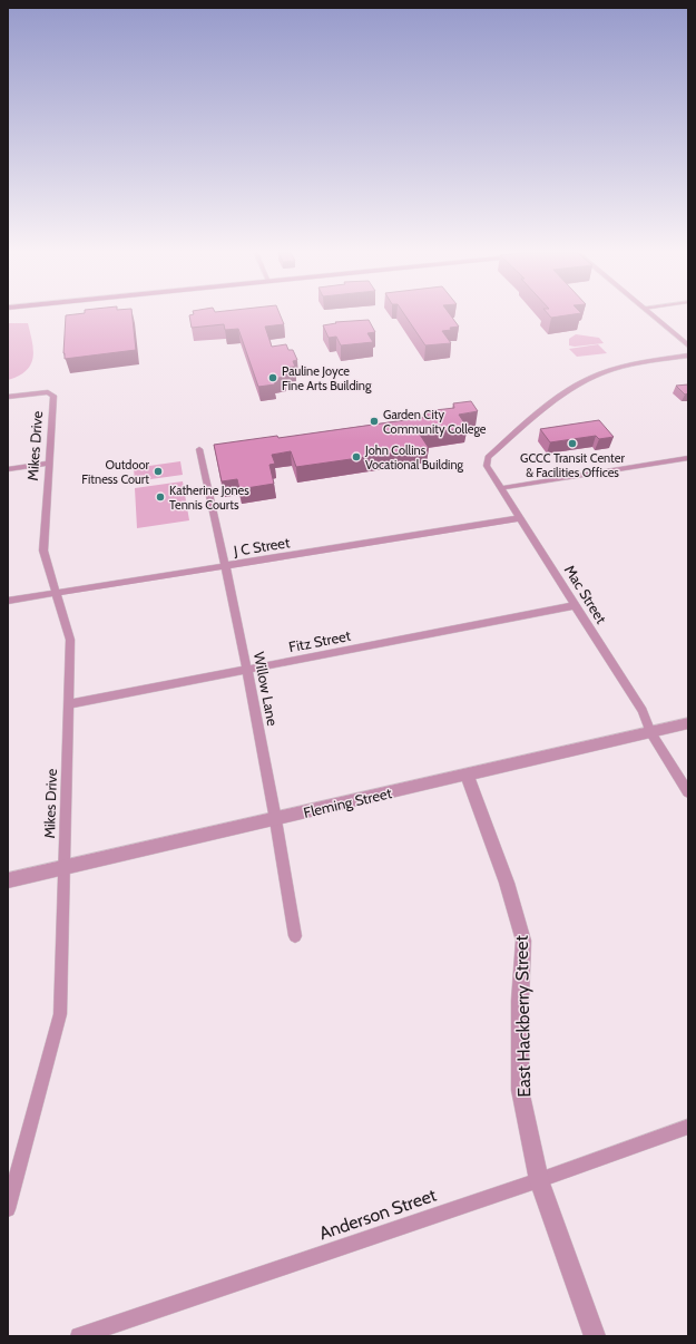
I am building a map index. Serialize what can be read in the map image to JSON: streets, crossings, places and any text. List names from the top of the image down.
{
  "streets": {
    "street": [
      "Mikes Drive",
      "J C Street",
      "Mac Street",
      "Fitz Street",
      "Willow Lane",
      "Fleming Street",
      "East Hackberry Street",
      "Anderson Street"
    ]
  },
  "crossings": [
    ["Mikes Drive", "J C Street"],
    ["Mikes Drive", "Fitz Street"],
    ["Mikes Drive", "Fleming Street"],
    ["J C Street", "Mac Street"],
    ["J C Street", "Willow Lane"],
    ["Mac Street", "Fitz Street"],
    ["Mac Street", "Fleming Street"],
    ["Fitz Street", "Willow Lane"],
    ["Willow Lane", "Fleming Street"],
    ["Fleming Street", "East Hackberry Street"],
    ["East Hackberry Street", "Anderson Street"]
  ],
  "places": [
    "Pauline Joyce Fine Arts Building",
    "Garden City Community College",
    "GCCC Transit Center & Facilities Offices",
    "John Collins Vocational Building",
    "Outdoor Fitness Court",
    "Katherine Jones Tennis Courts"
  ]
}
